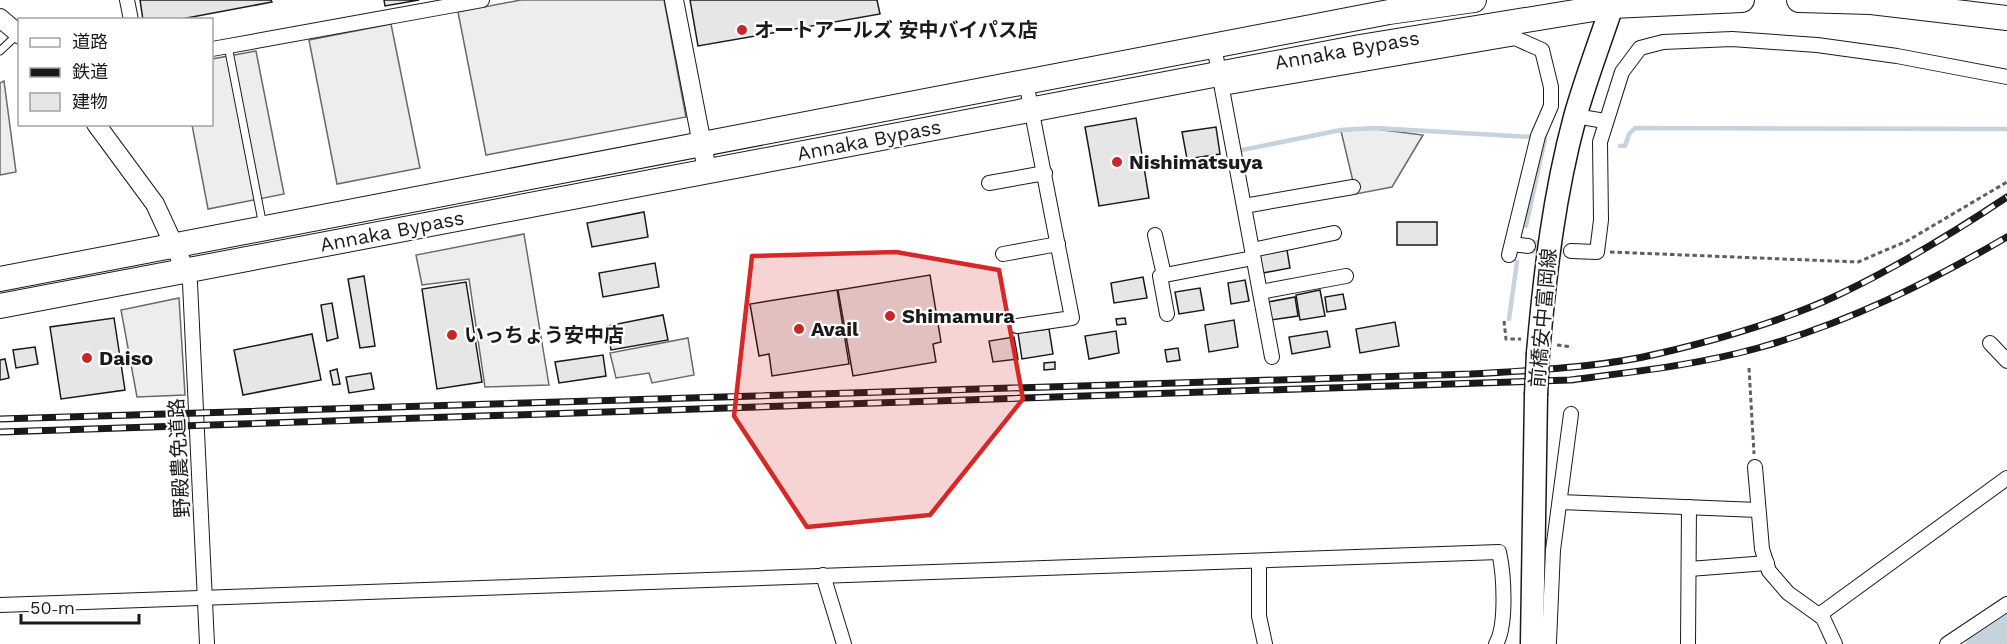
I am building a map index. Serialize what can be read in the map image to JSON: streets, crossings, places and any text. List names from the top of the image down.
{
  "streets": {
    "highway": ["Annaka Bypass"],
    "main road": ["前橋安中富岡線"],
    "street": ["野殿農免道路"]
  },
  "crossings": [
    ["Annaka Bypass", "前橋安中富岡線"],
    ["Annaka Bypass", "野殿農免道路"]
  ],
  "places": [
    "オートアールズ 安中バイパス店",
    "Nishimatsuya",
    "Shimamura",
    "Avail",
    "いっちょう安中店",
    "Daiso"
  ],
  "legend": ["道路", "鉄道", "建物"],
  "scale_bar": "50 m"
}
